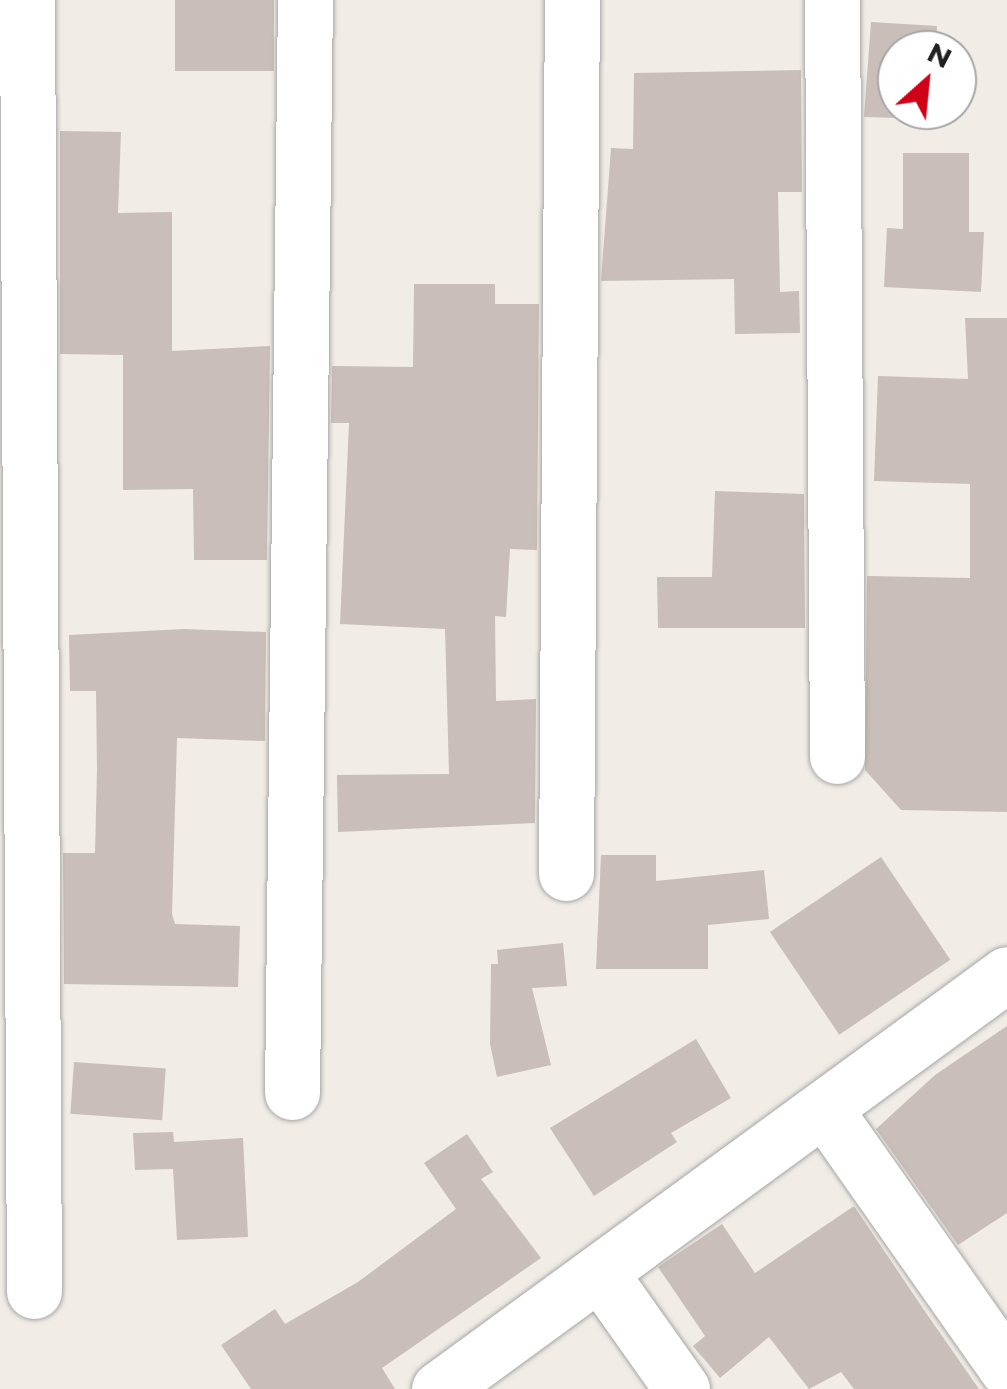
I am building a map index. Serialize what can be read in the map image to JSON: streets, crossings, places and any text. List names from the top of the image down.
{
  "north": "top right"
}
